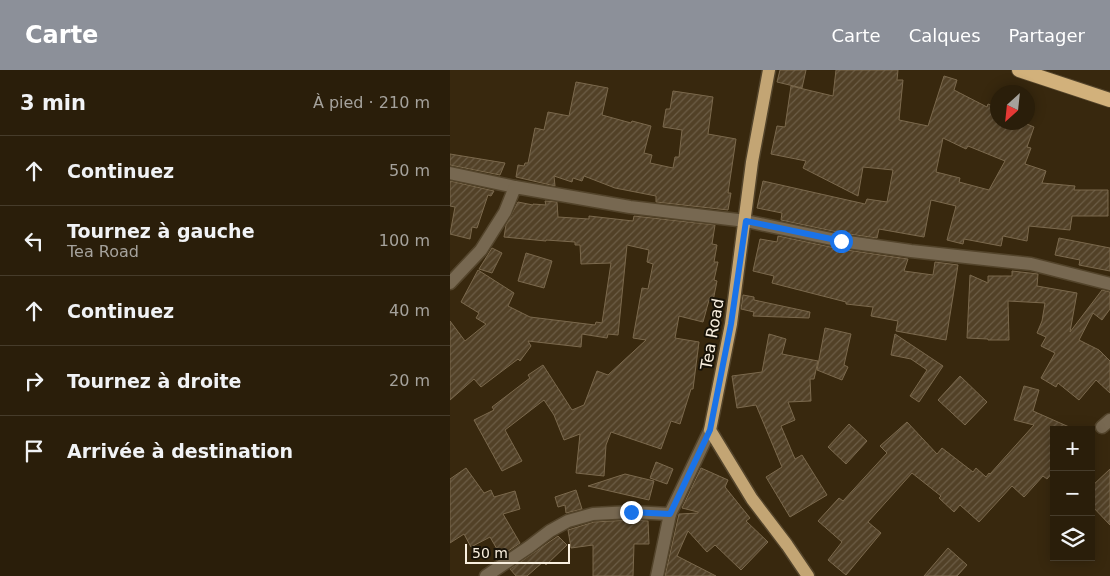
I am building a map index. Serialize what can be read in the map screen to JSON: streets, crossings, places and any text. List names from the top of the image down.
{
  "streets": {
    "main road": ["Tea Road"]
  },
  "scale_bar": "50 m",
  "north": "bottom left",
  "page": {
    "header": "Carte",
    "nav": ["Carte", "Calques", "Partager"],
    "heading": ["3 min", "À pied · 210 m"],
    "list": [
      ["Continuez", "50 m"],
      ["Tournez à gauche", "Tea Road", "100 m"],
      ["Continuez", "40 m"],
      ["Tournez à droite", "20 m"],
      "Arrivée à destination"
    ],
    "map_buttons": ["+", "−"],
    "scale": "50 m"
  }
}
